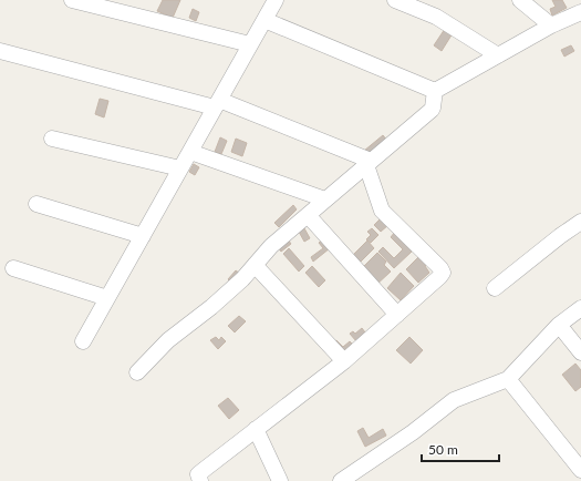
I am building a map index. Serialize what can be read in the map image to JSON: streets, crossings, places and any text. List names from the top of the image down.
{
  "scale_bar": "50 m"
}
